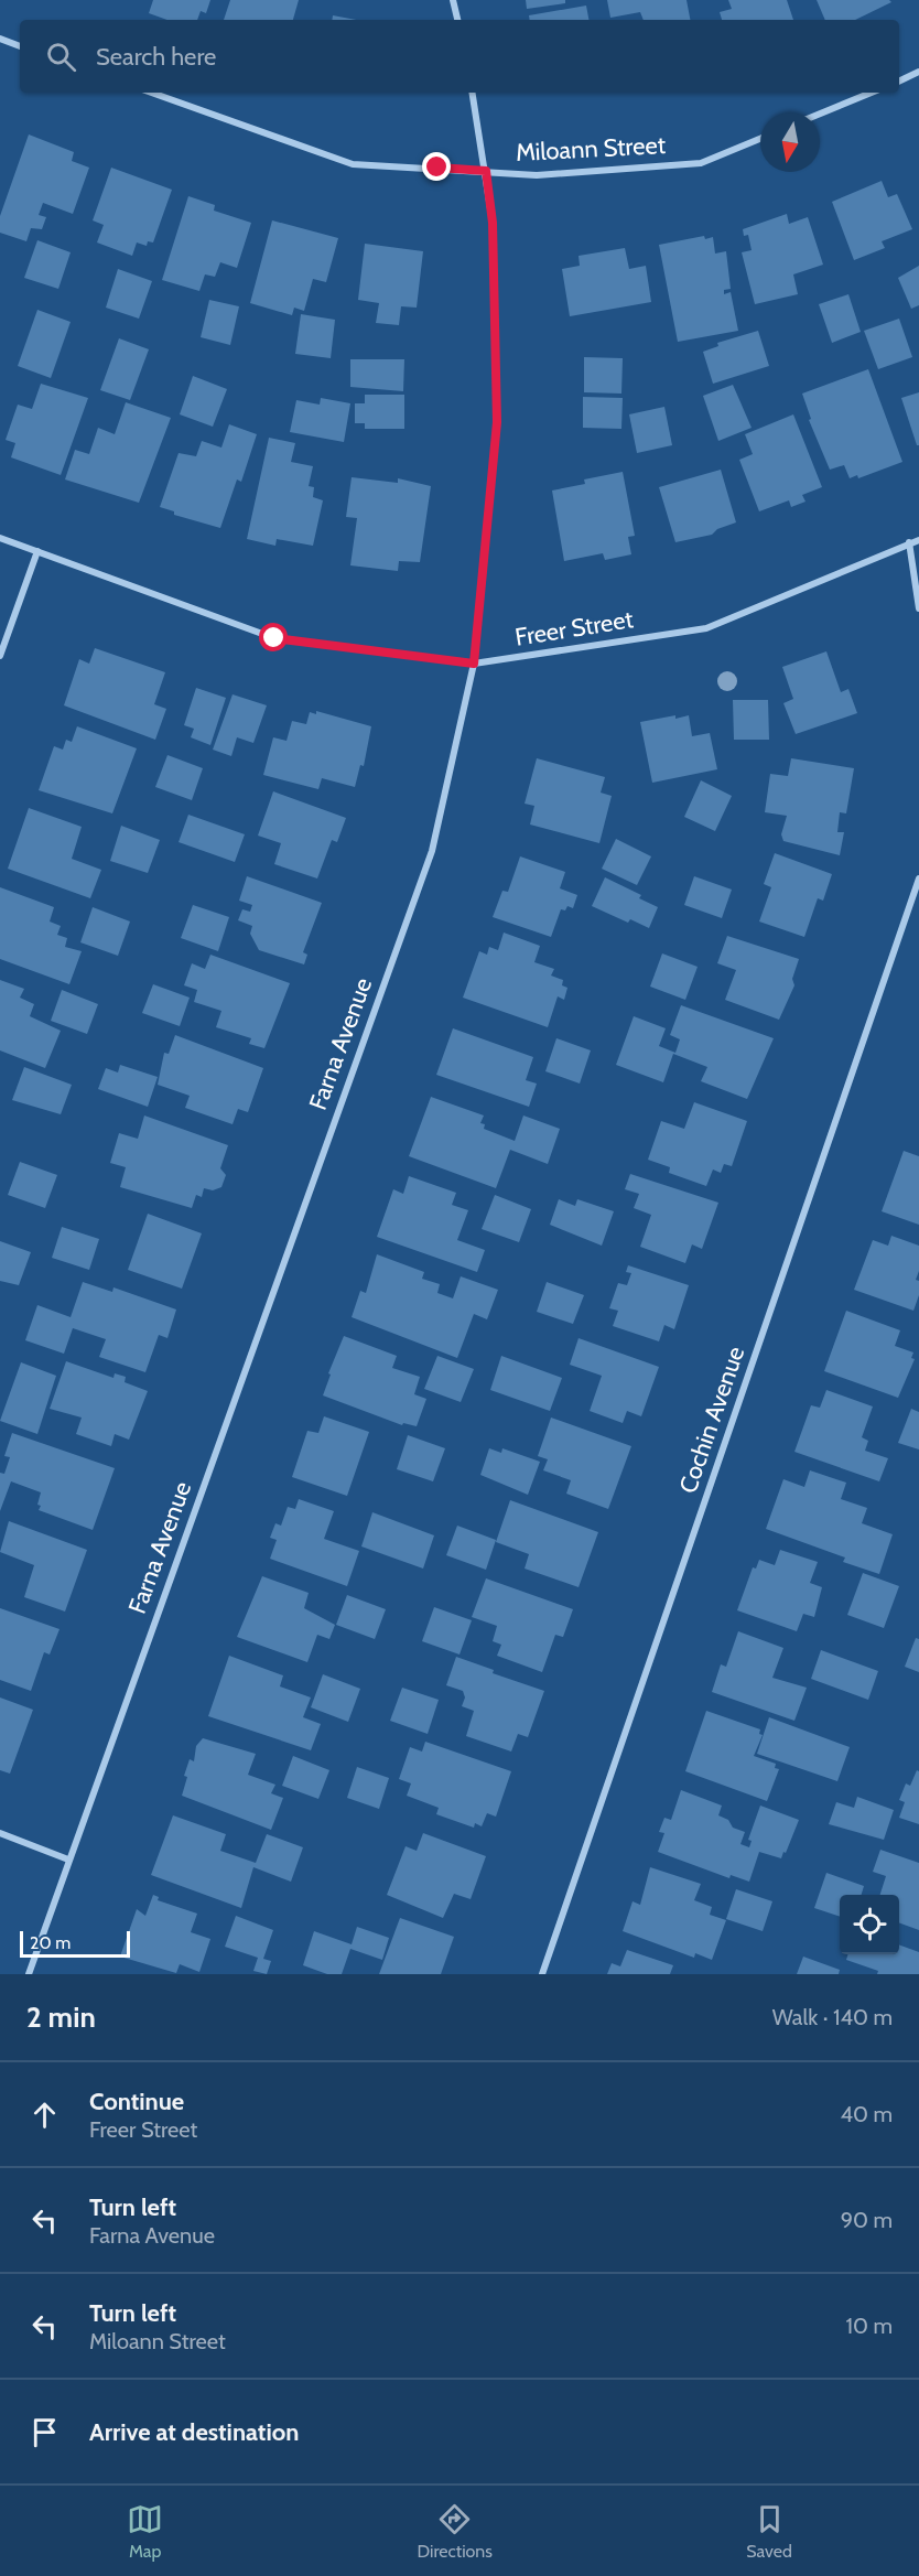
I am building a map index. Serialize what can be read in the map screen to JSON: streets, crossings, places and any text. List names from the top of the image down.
{
  "streets": {
    "street": [
      "Miloann Street",
      "Freer Street",
      "Farna Avenue",
      "Cochin Avenue"
    ]
  },
  "crossings": [
    ["Miloann Street", "Farna Avenue"],
    ["Freer Street", "Farna Avenue"]
  ],
  "scale_bar": "20 m",
  "north": "bottom",
  "page": {
    "search": "Search here",
    "scale": "20 m",
    "heading": ["2 min", "Walk · 140 m"],
    "list": [
      ["Continue", "Freer Street", "40 m"],
      ["Turn left", "Farna Avenue", "90 m"],
      ["Turn left", "Miloann Street", "10 m"],
      "Arrive at destination"
    ],
    "nav": ["Map", "Directions", "Saved"]
  }
}
